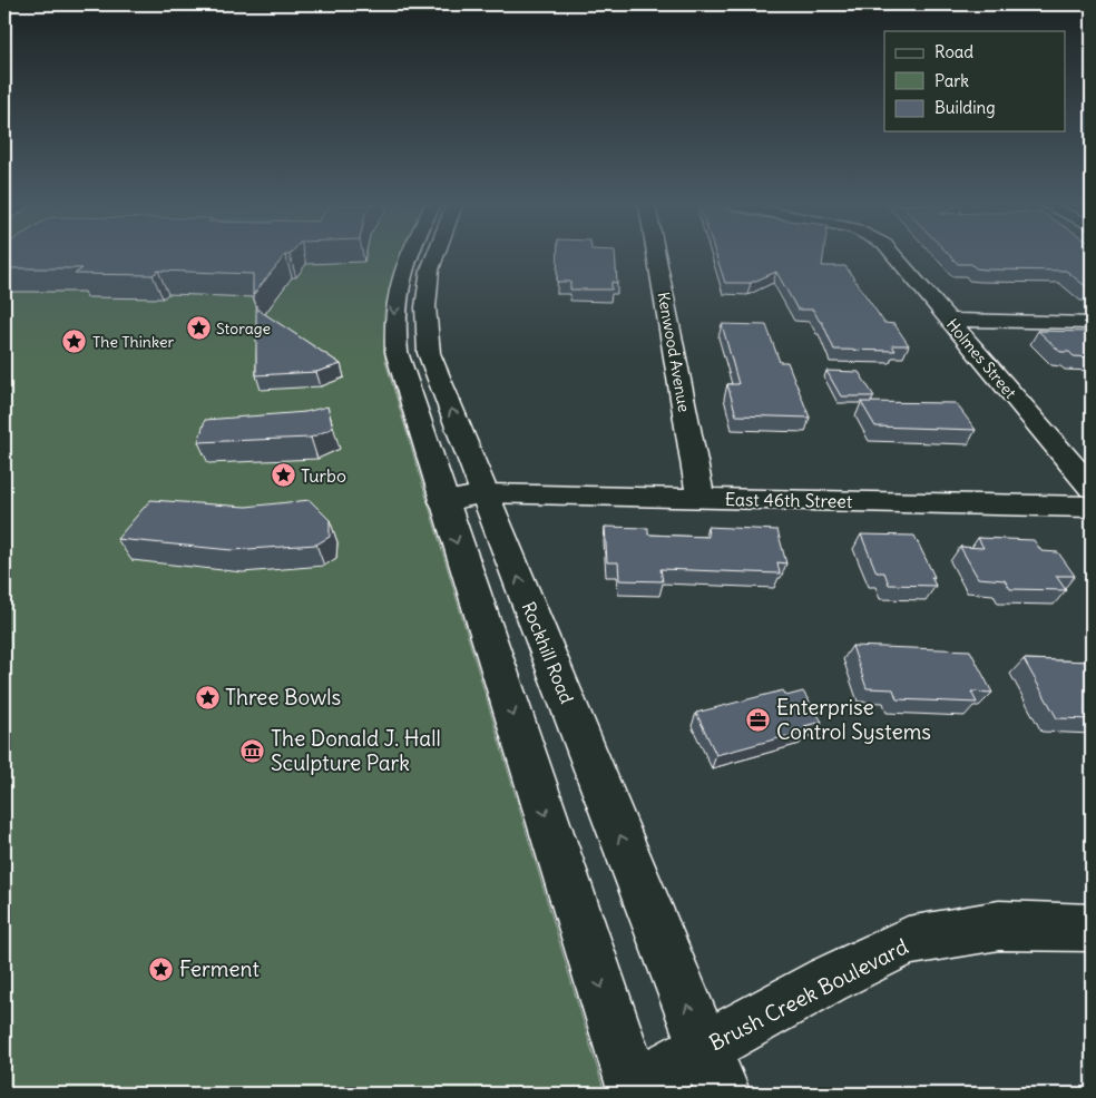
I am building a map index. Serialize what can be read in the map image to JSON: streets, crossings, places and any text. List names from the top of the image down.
{
  "streets": {
    "street": [
      "Kenwood Avenue",
      "Holmes Street",
      "East 46th Street",
      "Rockhill Road",
      "Brush Creek Boulevard"
    ]
  },
  "crossings": [
    ["Kenwood Avenue", "East 46th Street"],
    ["East 46th Street", "Rockhill Road"],
    ["Rockhill Road", "Brush Creek Boulevard"]
  ],
  "places": {
    "place": [
      "Storage",
      "The Thinker",
      "Turbo",
      "Three Bowls",
      "Ferment"
    ],
    "office": ["Enterprise Control Systems"],
    "museum": ["The Donald J. Hall Sculpture Park"]
  },
  "legend": ["Road", "Park", "Building"]
}
